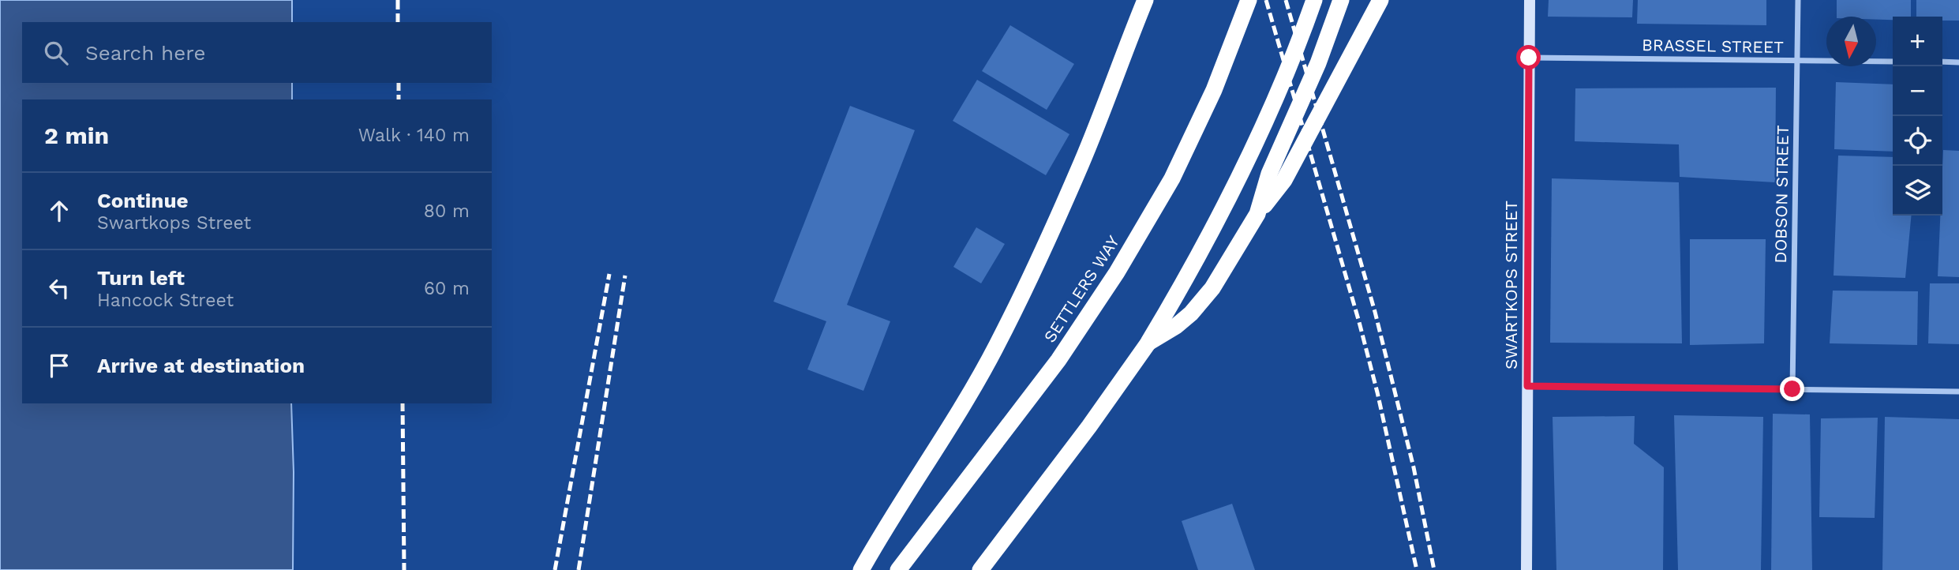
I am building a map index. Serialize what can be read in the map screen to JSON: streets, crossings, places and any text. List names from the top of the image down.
{
  "streets": {
    "highway": ["SETTLERS WAY"],
    "street": ["BRASSEL STREET", "DOBSON STREET", "SWARTKOPS STREET"]
  },
  "crossings": [
    ["BRASSEL STREET", "DOBSON STREET"],
    ["BRASSEL STREET", "SWARTKOPS STREET"]
  ],
  "north": "bottom",
  "page": {
    "map_buttons": ["+", "−"],
    "search": "Search here",
    "heading": ["2 min", "Walk · 140 m"],
    "list": [
      ["Continue", "Swartkops Street", "80 m"],
      ["Turn left", "Hancock Street", "60 m"],
      "Arrive at destination"
    ]
  }
}
